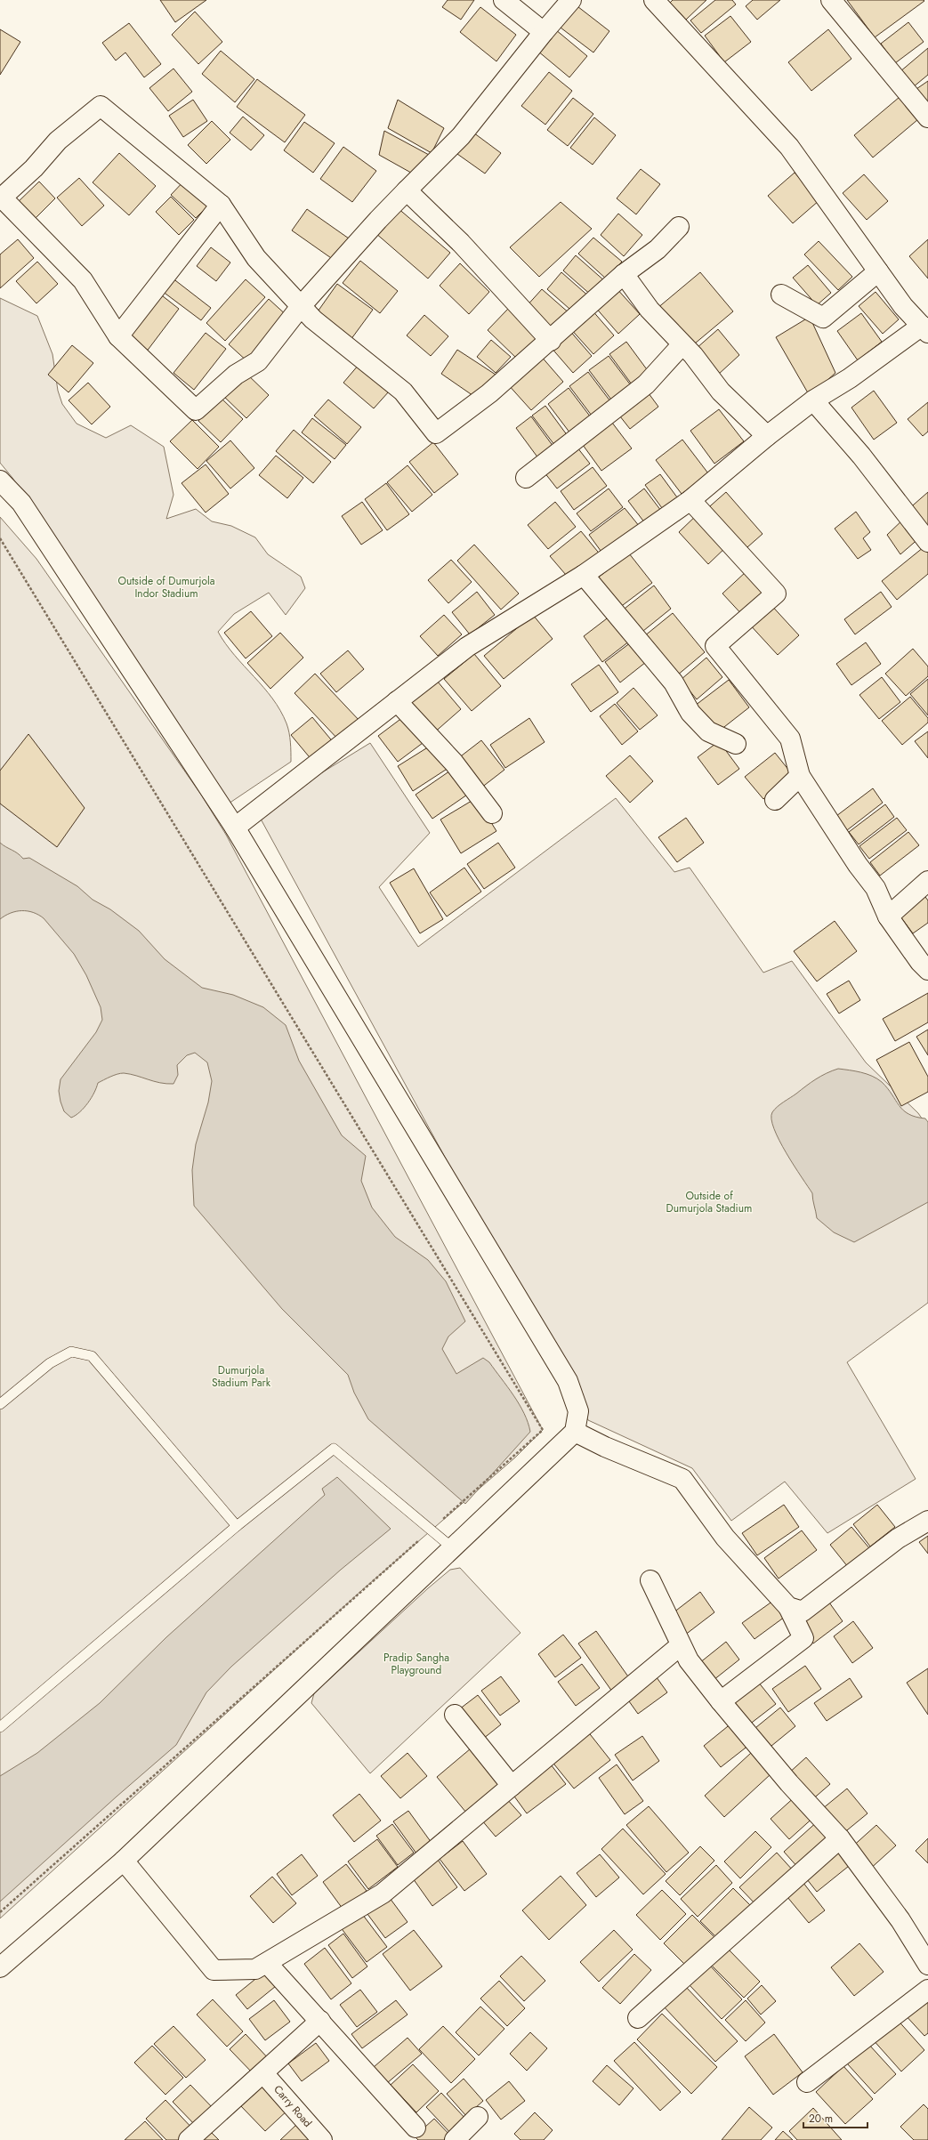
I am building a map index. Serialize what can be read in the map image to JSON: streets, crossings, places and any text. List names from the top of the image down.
{
  "streets": {
    "street": ["Carry Road"]
  },
  "parks": [
    "Outside of Dumurjola Indor Stadium",
    "Outside of Dumurjola Stadium",
    "Dumurjola Stadium Park",
    "Pradip Sangha Playground"
  ],
  "scale_bar": "20 m"
}
